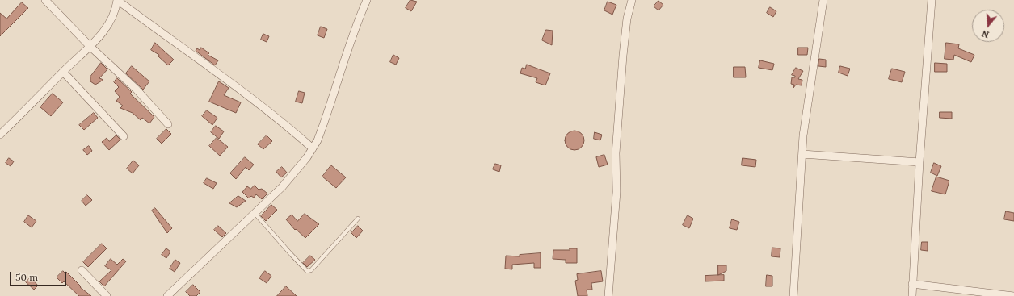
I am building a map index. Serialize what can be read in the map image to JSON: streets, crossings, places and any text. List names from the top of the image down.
{
  "scale_bar": "50 m",
  "north": "bottom"
}
